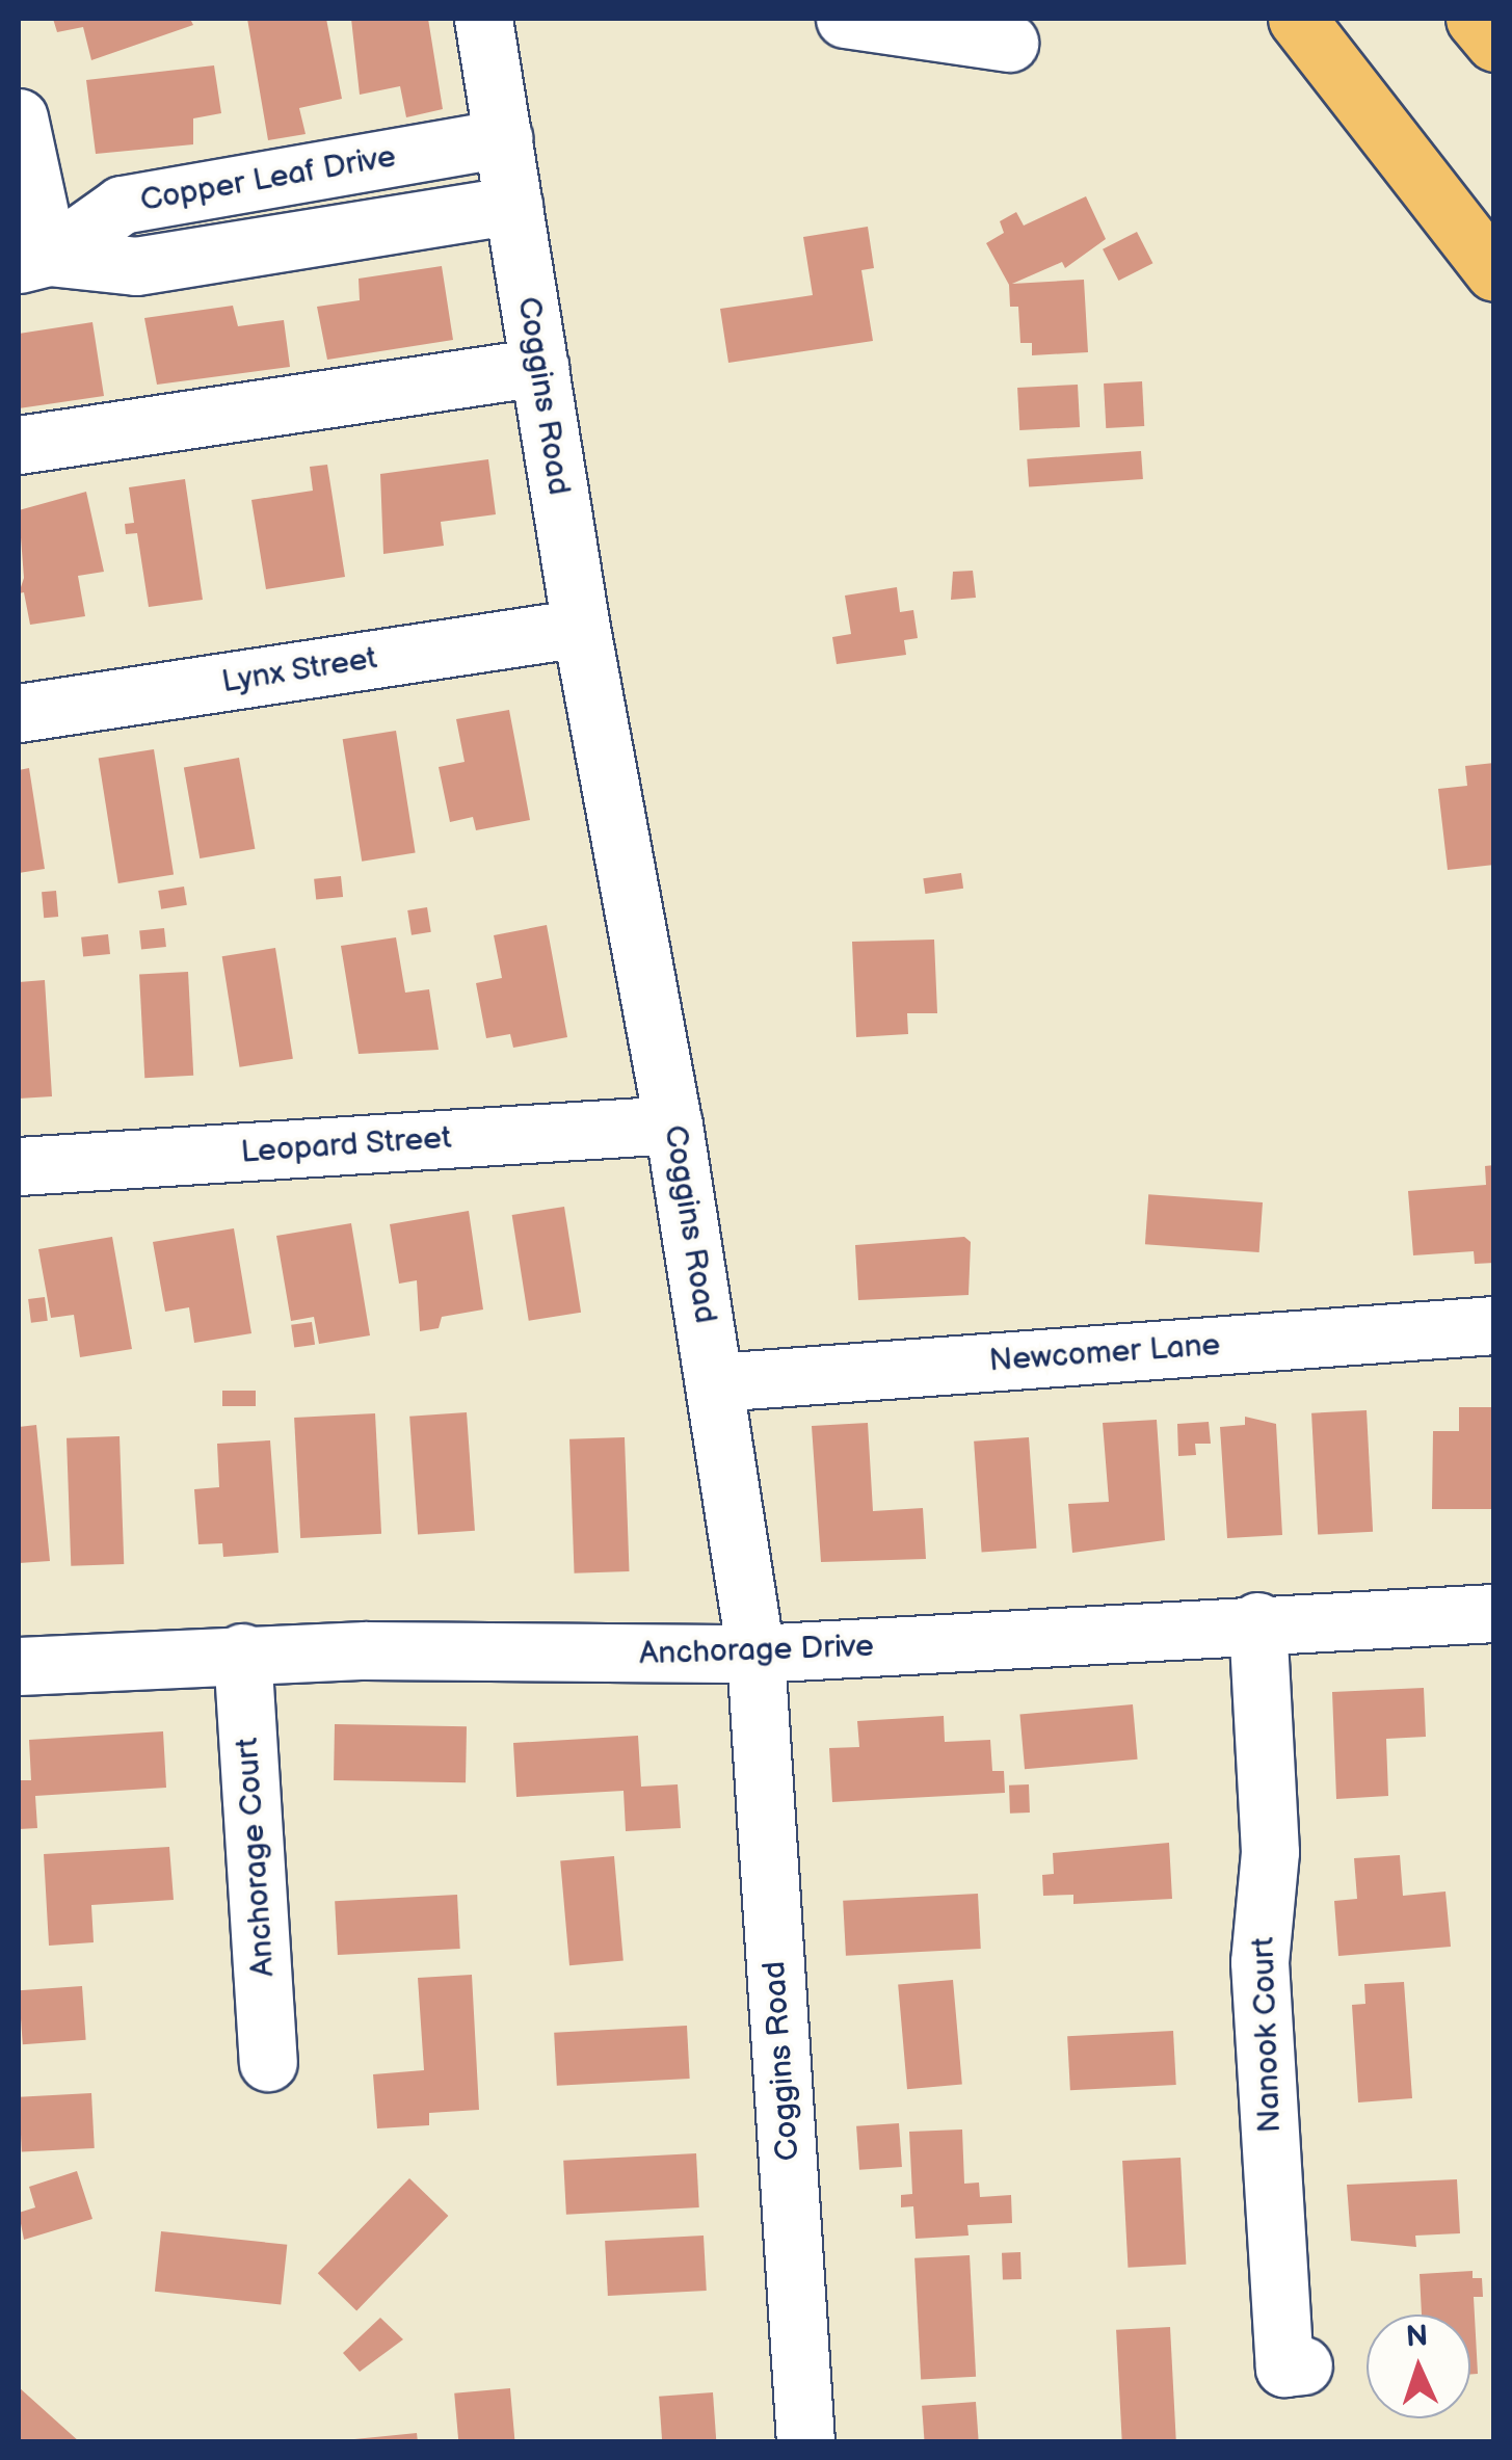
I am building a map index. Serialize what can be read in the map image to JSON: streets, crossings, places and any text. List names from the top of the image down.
{
  "streets": {
    "street": [
      "Copper Leaf Drive",
      "Coggins Road",
      "Lynx Street",
      "Leopard Street",
      "Newcomer Lane",
      "Anchorage Drive",
      "Anchorage Court",
      "Nanook Court"
    ]
  },
  "crossings": [
    ["Copper Leaf Drive", "Coggins Road"],
    ["Coggins Road", "Lynx Street"],
    ["Coggins Road", "Leopard Street"],
    ["Coggins Road", "Newcomer Lane"],
    ["Coggins Road", "Anchorage Drive"],
    ["Anchorage Drive", "Anchorage Court"],
    ["Anchorage Drive", "Nanook Court"]
  ],
  "north": "top"
}
